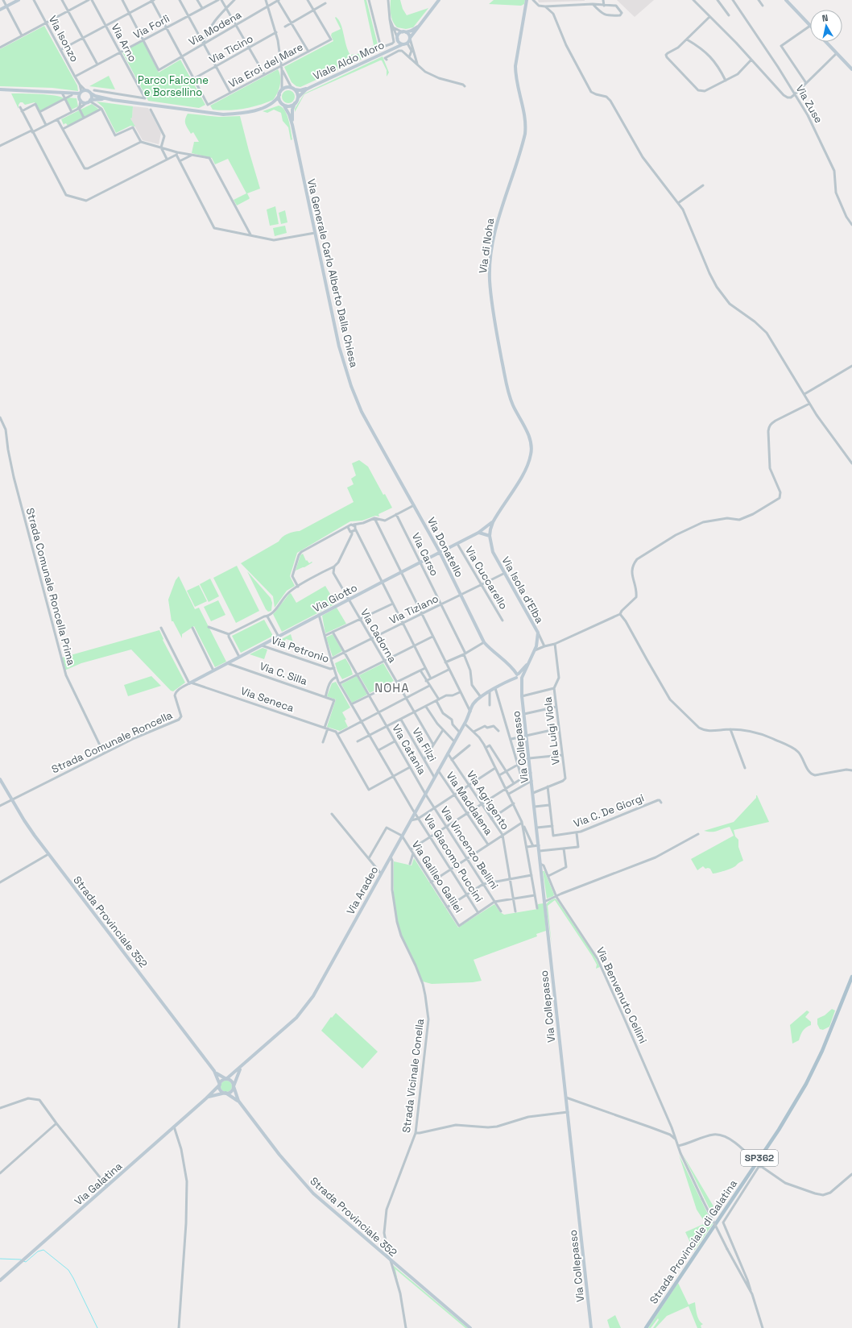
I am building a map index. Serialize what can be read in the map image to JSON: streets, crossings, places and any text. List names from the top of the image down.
{
  "streets": {
    "main road": ["SP362", "Strada Provinciale di Galatina"],
    "street": [
      "Via Forlì",
      "Via Modena",
      "Via Isonzo",
      "Via Arno",
      "Via Ticino",
      "Viale Aldo Moro",
      "Via Eroi del Mare",
      "Via Zuse",
      "Via di Noha",
      "Via Generale Carlo Alberto Dalla Chiesa",
      "Via Donatello",
      "Via Carso",
      "Via Cuccarello",
      "Strada Comunale Roncella Prima",
      "Via Isola d'Elba",
      "Via Giotto",
      "Via Tiziano",
      "Via Cadorna",
      "Via Petronio",
      "Via C. Silla",
      "Via Seneca",
      "Via Luigi Viola",
      "Strada Comunale Roncella",
      "Via Filzi",
      "Via Collepasso",
      "Via Catania",
      "Via Agrigento",
      "Via Maddalena",
      "Via C. De Giorgi",
      "Via Vincenzo Bellini",
      "Via Giacomo Puccini",
      "Via Galileo Galilei",
      "Via Aradeo",
      "Strada Provinciale 352",
      "Via Benvenuto Cellini",
      "Strada Vicinale Conella",
      "Via Galatina"
    ]
  },
  "crossings": [
    ["Via Forlì", "Via Modena"],
    ["Via Forlì", "Via Isonzo"],
    ["Via Forlì", "Via Arno"],
    ["Via Ticino", "Via Eroi del Mare"],
    ["Viale Aldo Moro", "Via Generale Carlo Alberto Dalla Chiesa"],
    ["Via di Noha", "Via Isola d'Elba"],
    ["Via di Noha", "Via Giotto"],
    ["Via Generale Carlo Alberto Dalla Chiesa", "Via Donatello"],
    ["Via Donatello", "Via Isola d'Elba"],
    ["Via Donatello", "Via Giotto"],
    ["Via Donatello", "Via Tiziano"],
    ["Via Donatello", "Via Collepasso"],
    ["Via Carso", "Via Giotto"],
    ["Via Carso", "Via Tiziano"],
    ["Via Carso", "Via Aradeo"],
    ["Via Cuccarello", "Via Giotto"],
    ["Via Cuccarello", "Via Tiziano"],
    ["Strada Comunale Roncella Prima", "Strada Comunale Roncella"],
    ["Via Isola d'Elba", "Via Giotto"],
    ["Via Isola d'Elba", "Via Tiziano"],
    ["Via Isola d'Elba", "Via Collepasso"],
    ["Via Giotto", "Via Cadorna"],
    ["Via Giotto", "Via Petronio"],
    ["Via Giotto", "Via C. Silla"],
    ["Via Giotto", "Via Seneca"],
    ["Via Giotto", "Strada Comunale Roncella"],
    ["Via Giotto", "Via Giacomo Puccini"],
    ["Via Tiziano", "Via Cadorna"],
    ["Via Tiziano", "Via Catania"],
    ["Via Tiziano", "Via Giacomo Puccini"],
    ["Via Petronio", "Via Giacomo Puccini"],
    ["Via C. Silla", "Via Seneca"],
    ["Via Seneca", "Strada Comunale Roncella"],
    ["Via Luigi Viola", "Via C. De Giorgi"],
    ["Strada Comunale Roncella", "Strada Provinciale 352"],
    ["Via Filzi", "Via Aradeo"],
    ["Via Collepasso", "Via Benvenuto Cellini"],
    ["Via Catania", "Via Vincenzo Bellini"],
    ["Via Catania", "Via Aradeo"],
    ["Via Agrigento", "Via Aradeo"],
    ["Via Maddalena", "Via Aradeo"],
    ["Via Vincenzo Bellini", "Via Aradeo"],
    ["Via Giacomo Puccini", "Via Galileo Galilei"],
    ["Via Giacomo Puccini", "Via Aradeo"],
    ["Via Galileo Galilei", "Via Aradeo"],
    ["Via Aradeo", "Strada Provinciale 352"],
    ["Via Aradeo", "Strada Vicinale Conella"],
    ["Via Aradeo", "Via Galatina"],
    ["Strada Provinciale 352", "Strada Vicinale Conella"],
    ["Strada Provinciale 352", "Via Galatina"]
  ],
  "districts": ["NOHA"],
  "parks": ["Parco Falcone e Borsellino"],
  "north": "top"
}
